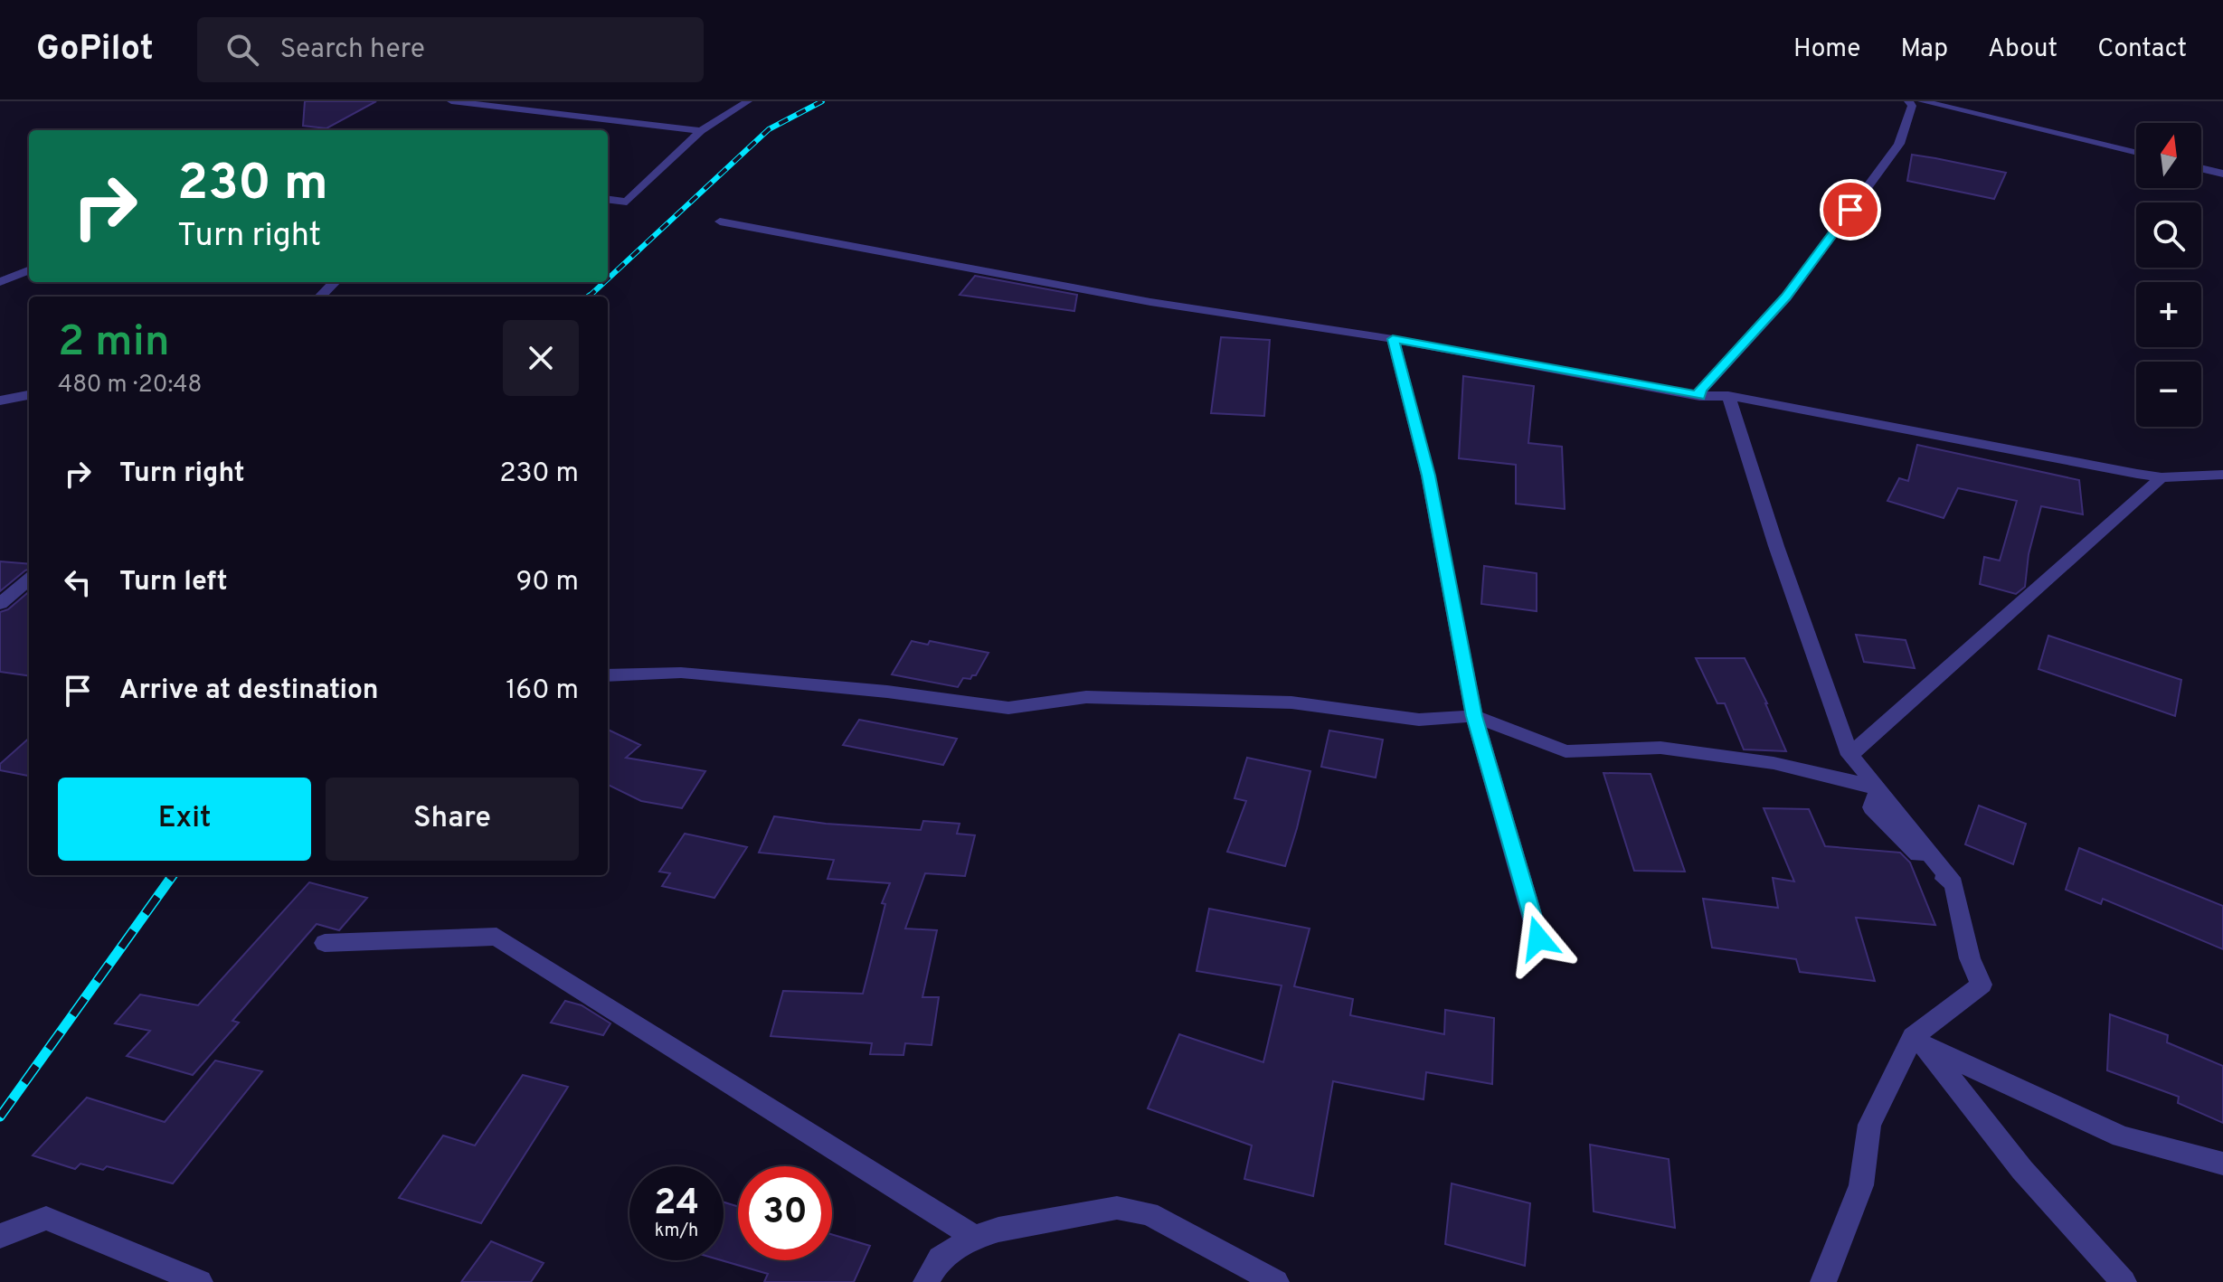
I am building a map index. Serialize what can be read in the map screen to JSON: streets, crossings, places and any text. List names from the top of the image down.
{
  "north": "top",
  "page": {
    "header": "GoPilot",
    "search": "Search here",
    "nav": [
      "Home",
      "Map",
      "About",
      "Contact"
    ],
    "map_buttons": ["+", "−"],
    "turn": ["230 m", "Turn right"],
    "heading": ["2 min", "480 m · 20:48"],
    "list": [
      {
        "name": "Turn right",
        "value": "230 m"
      },
      {
        "name": "Turn left",
        "value": "90 m"
      },
      {
        "name": "Arrive at destination",
        "value": "160 m"
      }
    ],
    "buttons": ["Exit", "Share"],
    "speed": "24 km/h",
    "limit": "30"
  }
}
